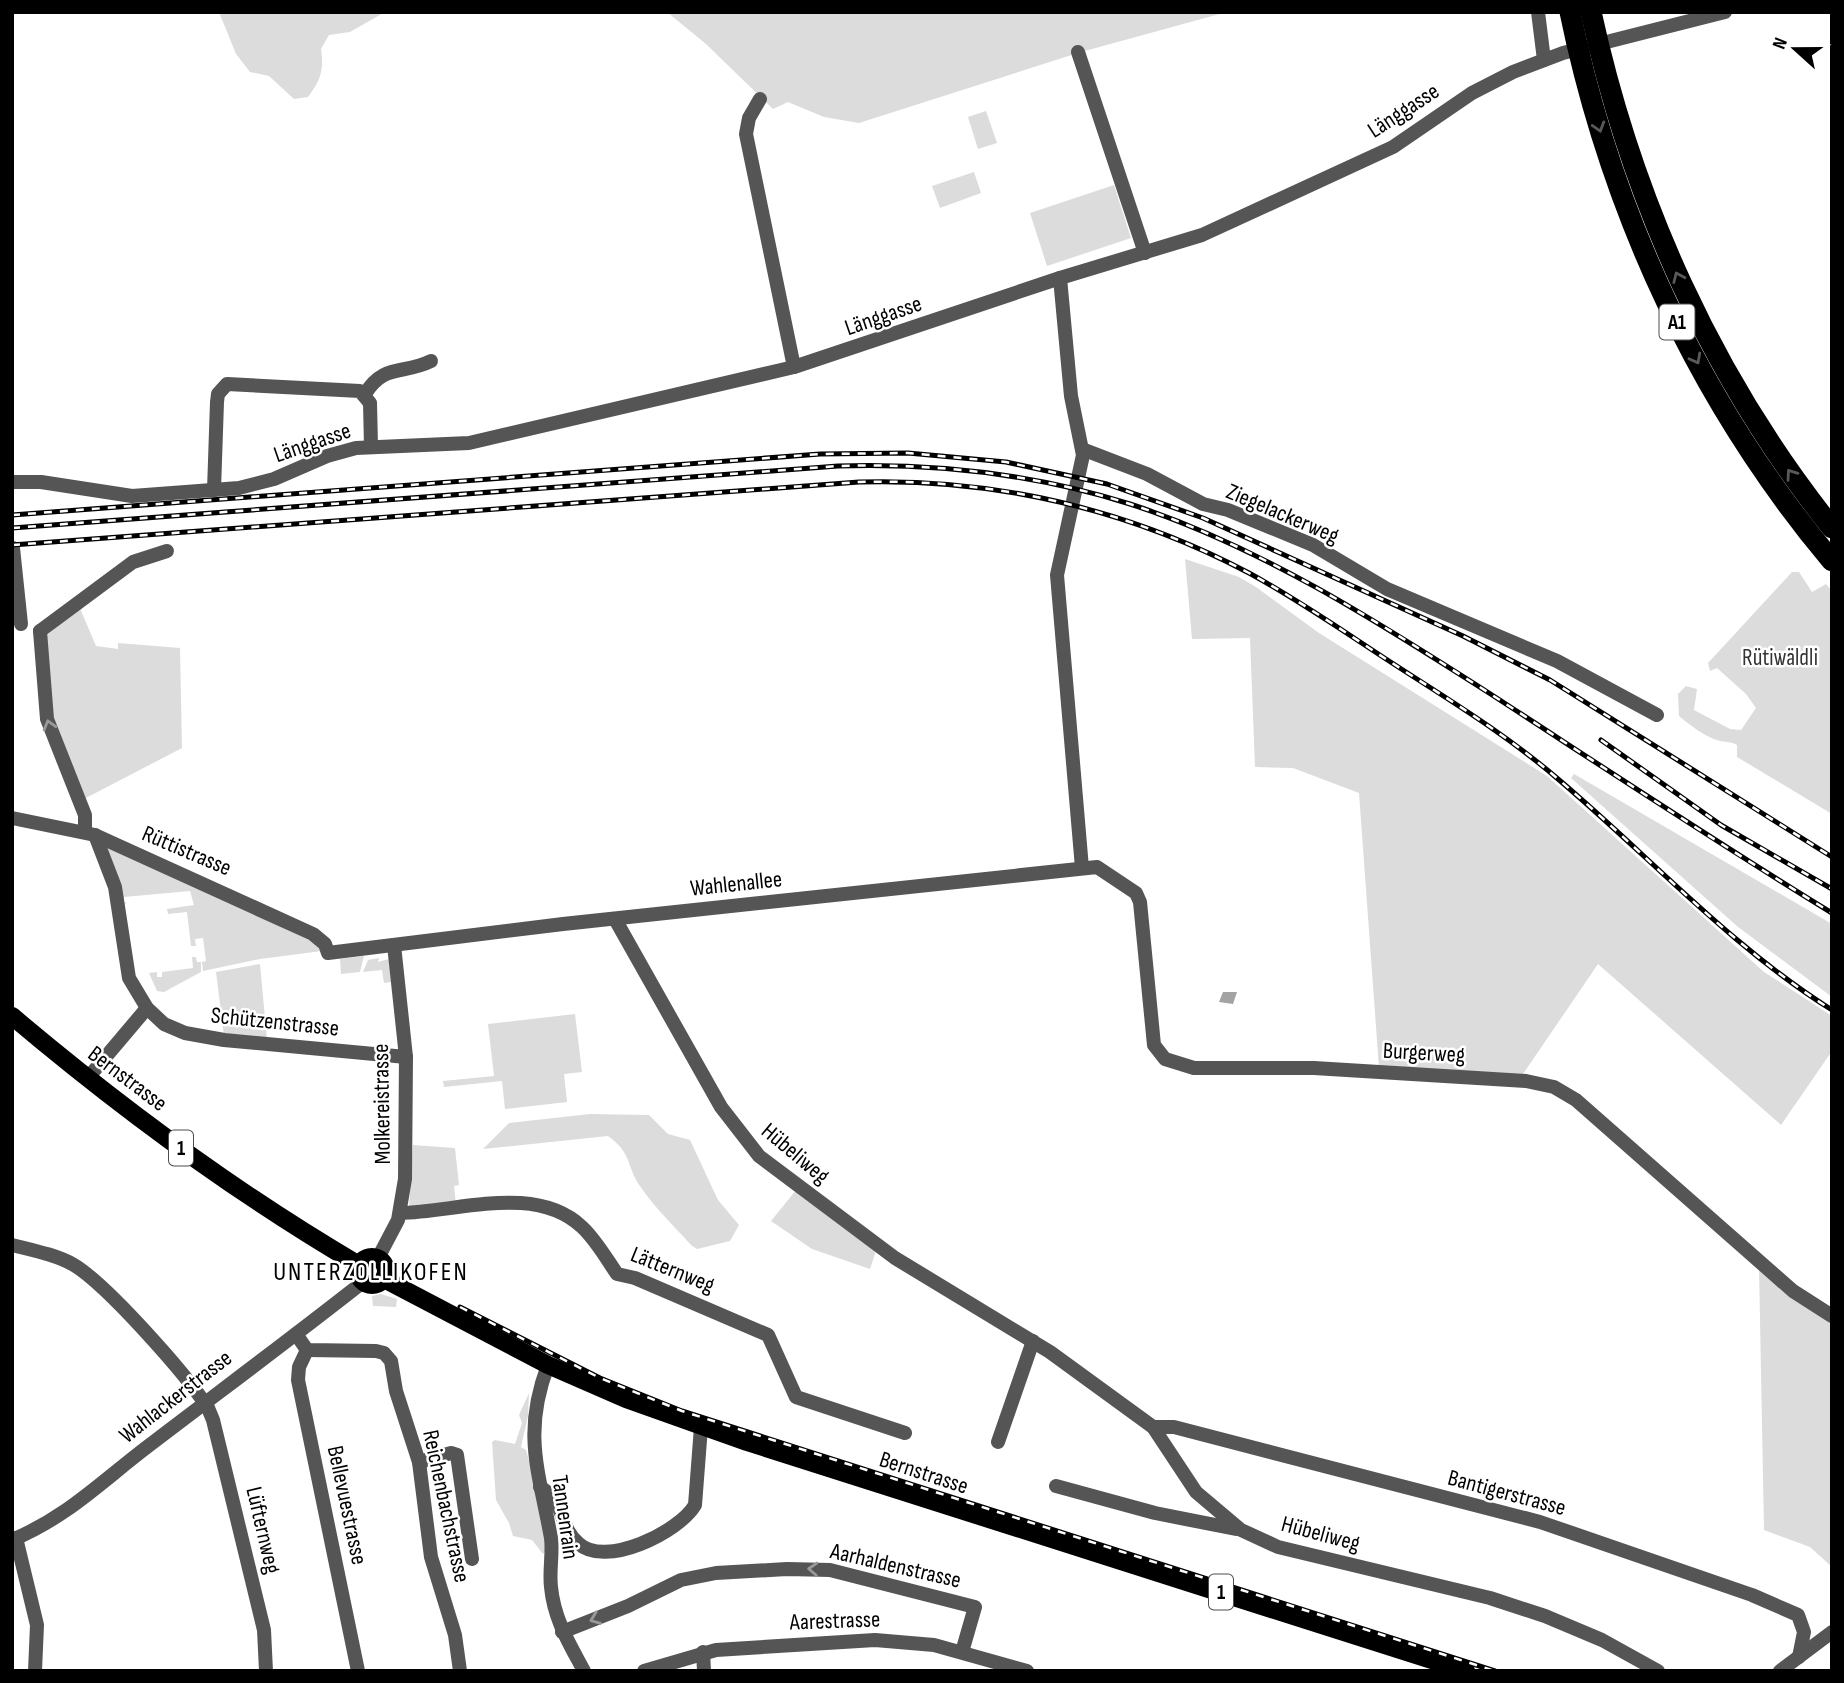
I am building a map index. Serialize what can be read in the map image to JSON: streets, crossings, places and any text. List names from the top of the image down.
{
  "streets": {
    "highway": ["A1"],
    "main road": ["Bernstrasse", "1"],
    "street": [
      "Länggasse",
      "Ziegelackerweg",
      "Rüttistrasse",
      "Wahlenallee",
      "Schützenstrasse",
      "Burgerweg",
      "Molkereistrasse",
      "Hübeliweg",
      "Lätternweg",
      "Wahlackerstrasse",
      "Bantigerstrasse",
      "Bellevuestrasse",
      "Reichenbachstrasse",
      "Tannenrain",
      "Lüfternweg",
      "Aarhaldenstrasse",
      "Aarestrasse"
    ]
  },
  "crossings": [
    ["Rüttistrasse", "Wahlenallee"],
    ["Rüttistrasse", "Schützenstrasse"],
    ["Wahlenallee", "Burgerweg"],
    ["Wahlenallee", "Molkereistrasse"],
    ["Wahlenallee", "Hübeliweg"],
    ["Schützenstrasse", "Molkereistrasse"],
    ["Bernstrasse", "Molkereistrasse"],
    ["Bernstrasse", "Wahlackerstrasse"],
    ["Bernstrasse", "Tannenrain"],
    ["Molkereistrasse", "Lätternweg"],
    ["Molkereistrasse", "Wahlackerstrasse"],
    ["Hübeliweg", "Bantigerstrasse"],
    ["Wahlackerstrasse", "Lüfternweg"],
    ["Bellevuestrasse", "Reichenbachstrasse"],
    ["Tannenrain", "Aarhaldenstrasse"],
    ["Aarhaldenstrasse", "Aarestrasse"]
  ],
  "one_way": ["Aarhaldenstrasse"],
  "districts": ["UNTERZOLLIKOFEN"],
  "parks": ["Rütiwäldli"],
  "north": "left"
}
